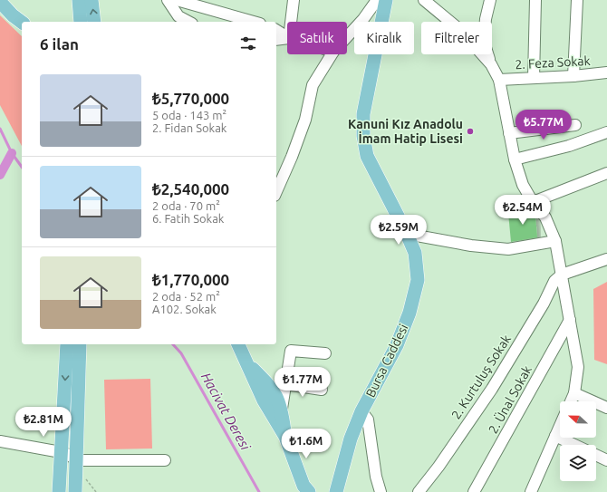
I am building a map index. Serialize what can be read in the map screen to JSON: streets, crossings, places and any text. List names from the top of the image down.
{
  "streets": {
    "main road": ["Bursa Caddesi"],
    "street": ["2. Feza Sokak", "2. Kurtuluş Sokak", "2. Ünal Sokak"]
  },
  "water": ["Hacivat Deresi"],
  "places": ["Kanuni Kız Anadolu İmam Hatip Lisesi"],
  "north": "left",
  "page": {
    "chip": ["Satılık", "Kiralık", "Filtreler"],
    "heading": "6 ilan",
    "list": [
      {
        "name": "₺5,770,000",
        "note": "5 oda · 143 m² · 2. Fidan Sokak"
      },
      {
        "name": "₺2,540,000",
        "note": "2 oda · 70 m² · 6. Fatih Sokak"
      },
      {
        "name": "₺1,770,000",
        "note": "2 oda · 52 m² · A102. Sokak"
      }
    ],
    "price": [
      "₺5.77M",
      "₺2.54M",
      "₺2.59M",
      "₺1.77M",
      "₺2.81M",
      "₺1.6M"
    ]
  }
}
